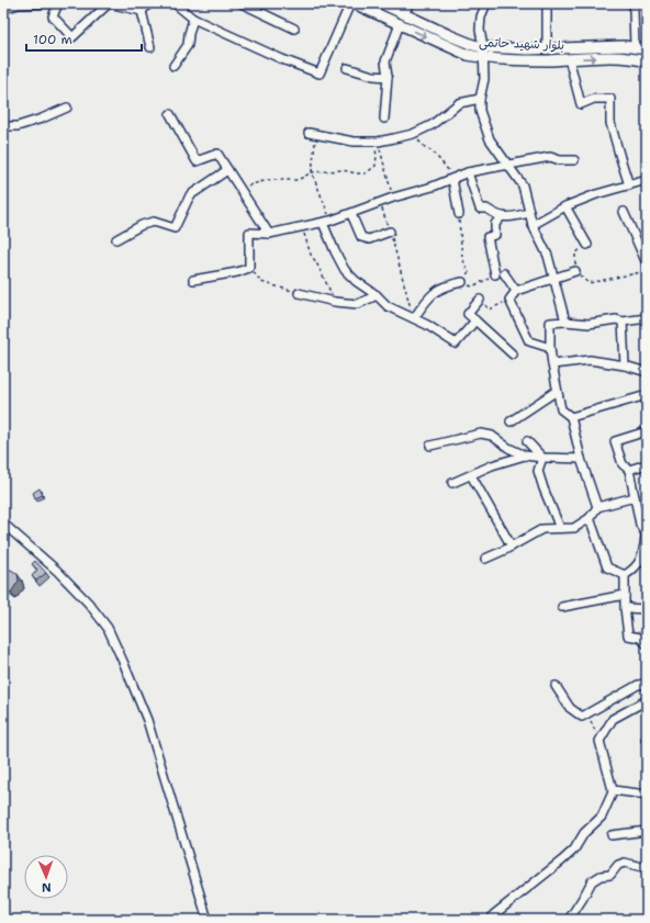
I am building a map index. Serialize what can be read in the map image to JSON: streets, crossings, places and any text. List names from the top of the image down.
{
  "streets": {
    "main road": ["بلوار شهید حاتمی"]
  },
  "scale_bar": "100 m",
  "north": "bottom"
}
